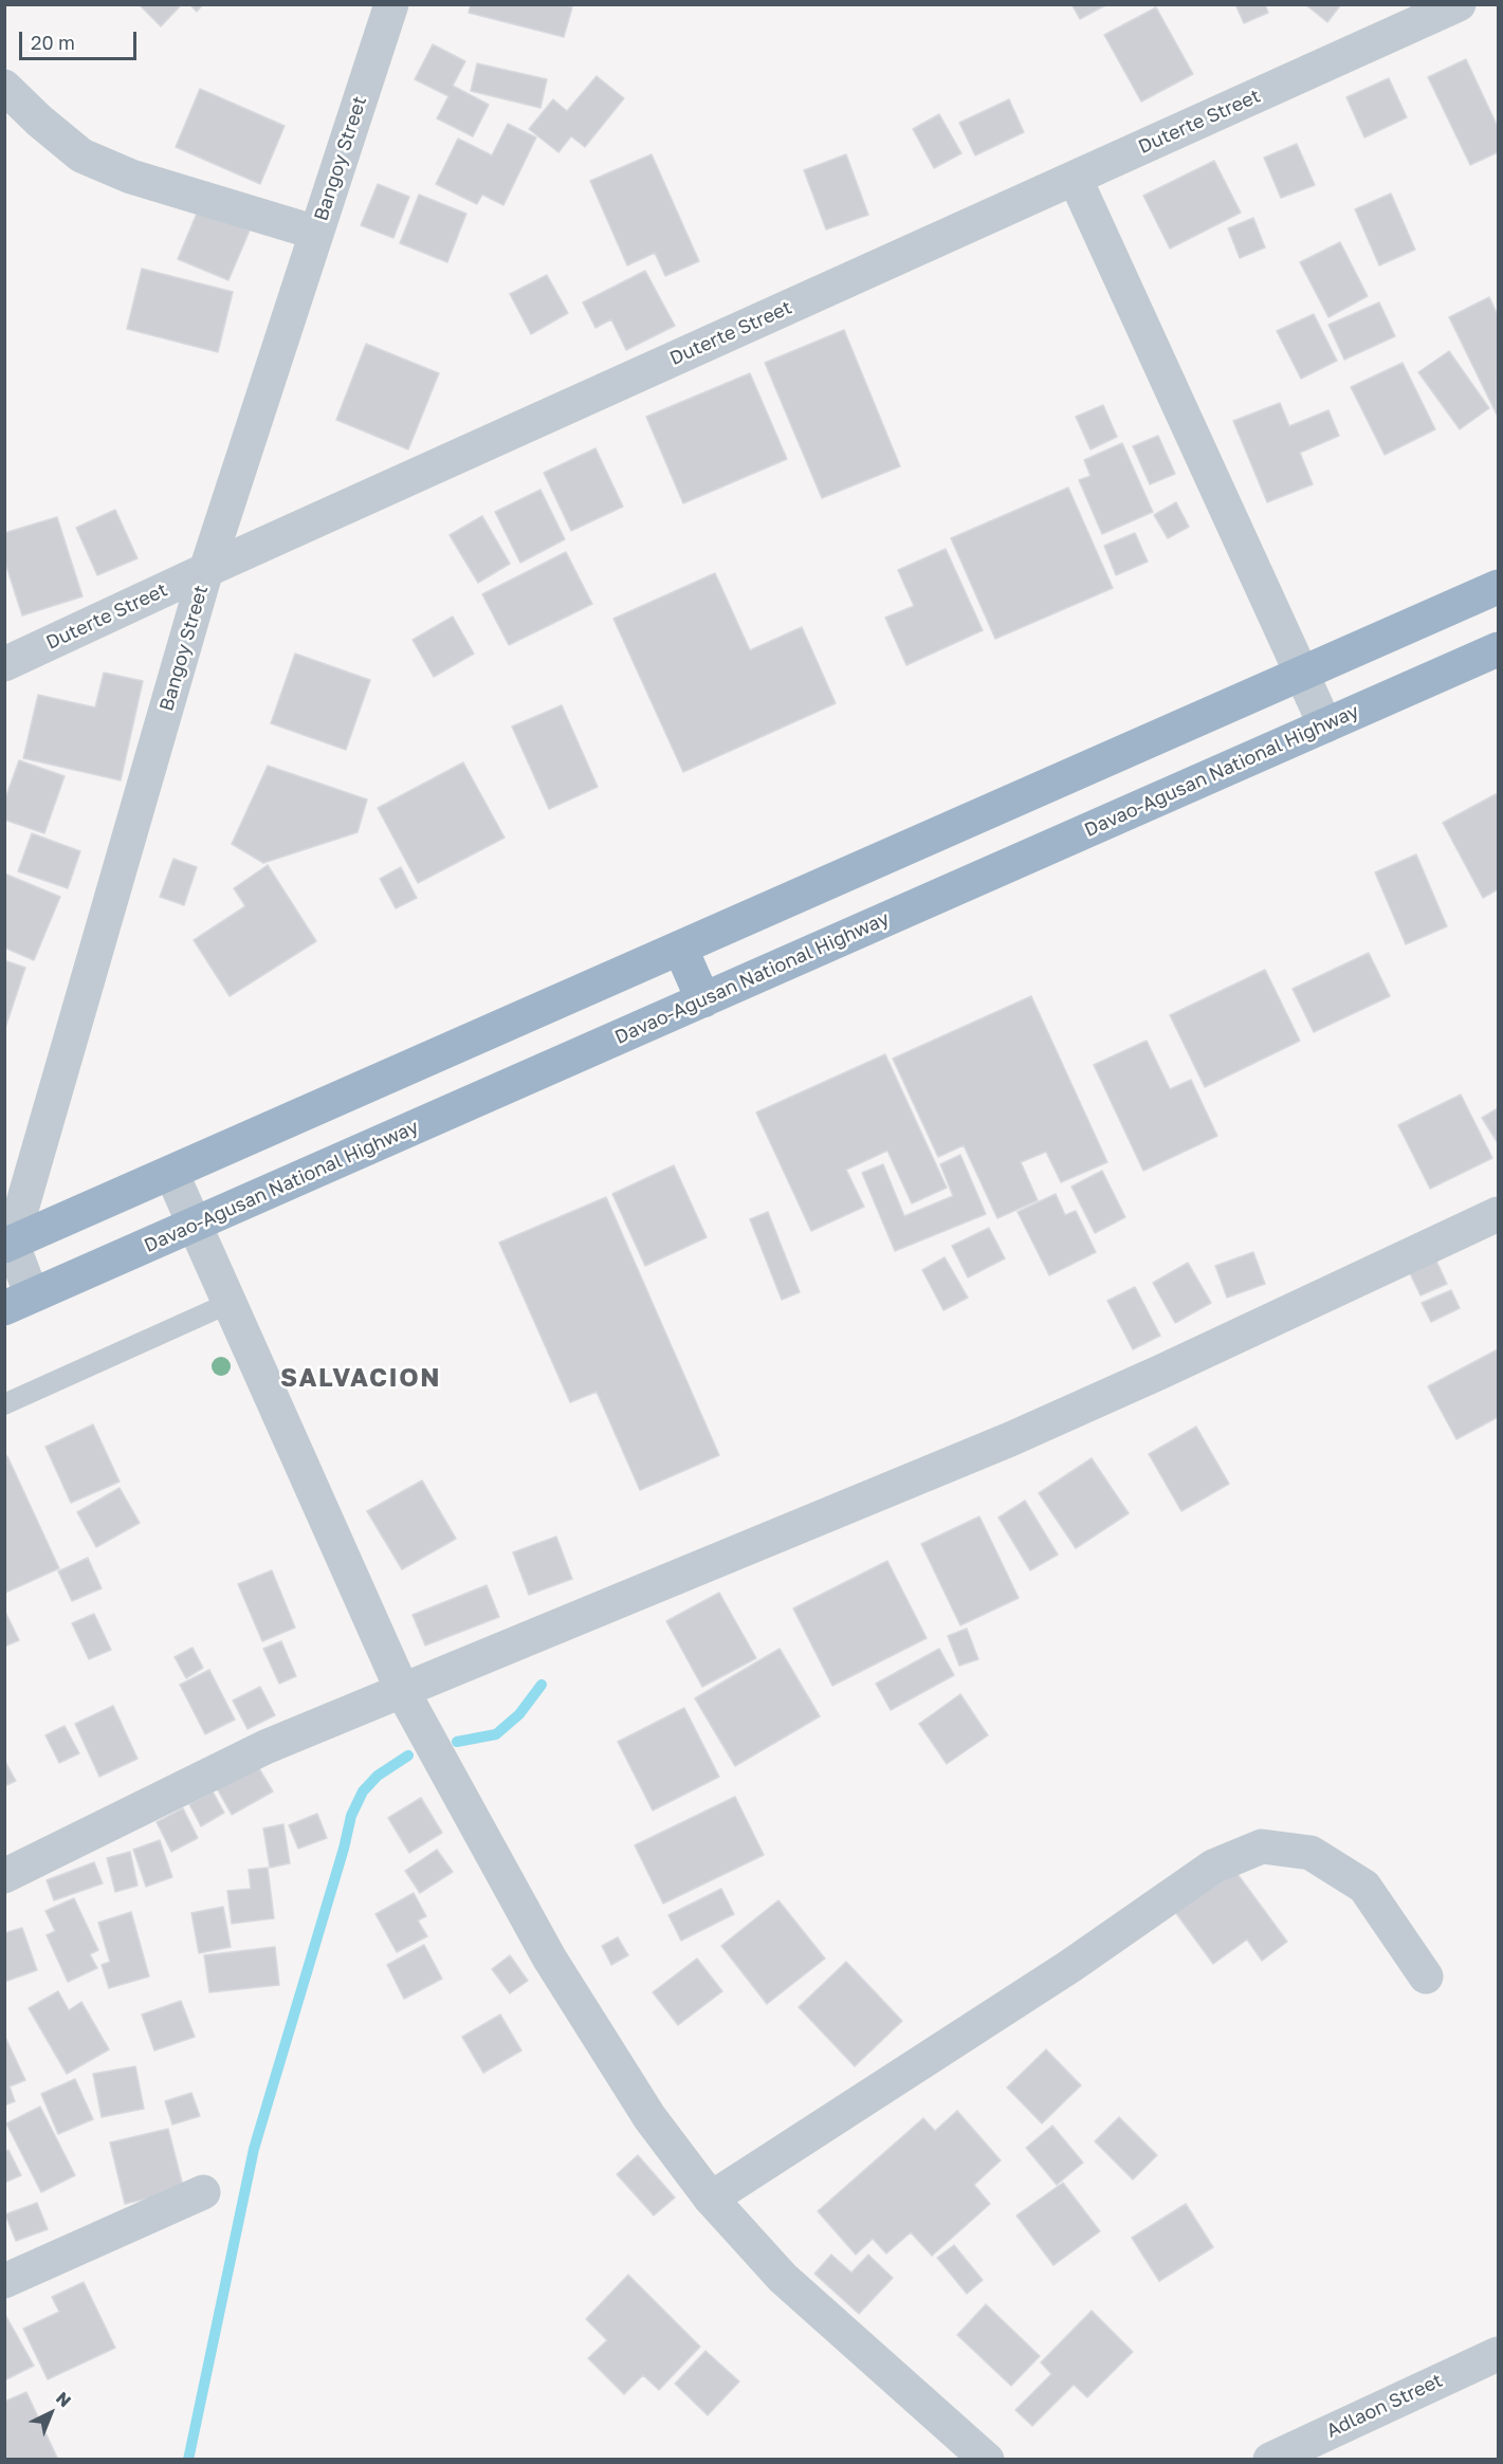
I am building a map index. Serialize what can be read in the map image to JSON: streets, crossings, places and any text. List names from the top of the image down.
{
  "streets": {
    "highway": ["Davao-Agusan National Highway"],
    "street": ["Duterte Street", "Bangoy Street", "Adlaon Street"]
  },
  "crossings": [
    ["Duterte Street", "Bangoy Street"]
  ],
  "districts": ["SALVACION"],
  "scale_bar": "20 m",
  "north": "top right"
}
